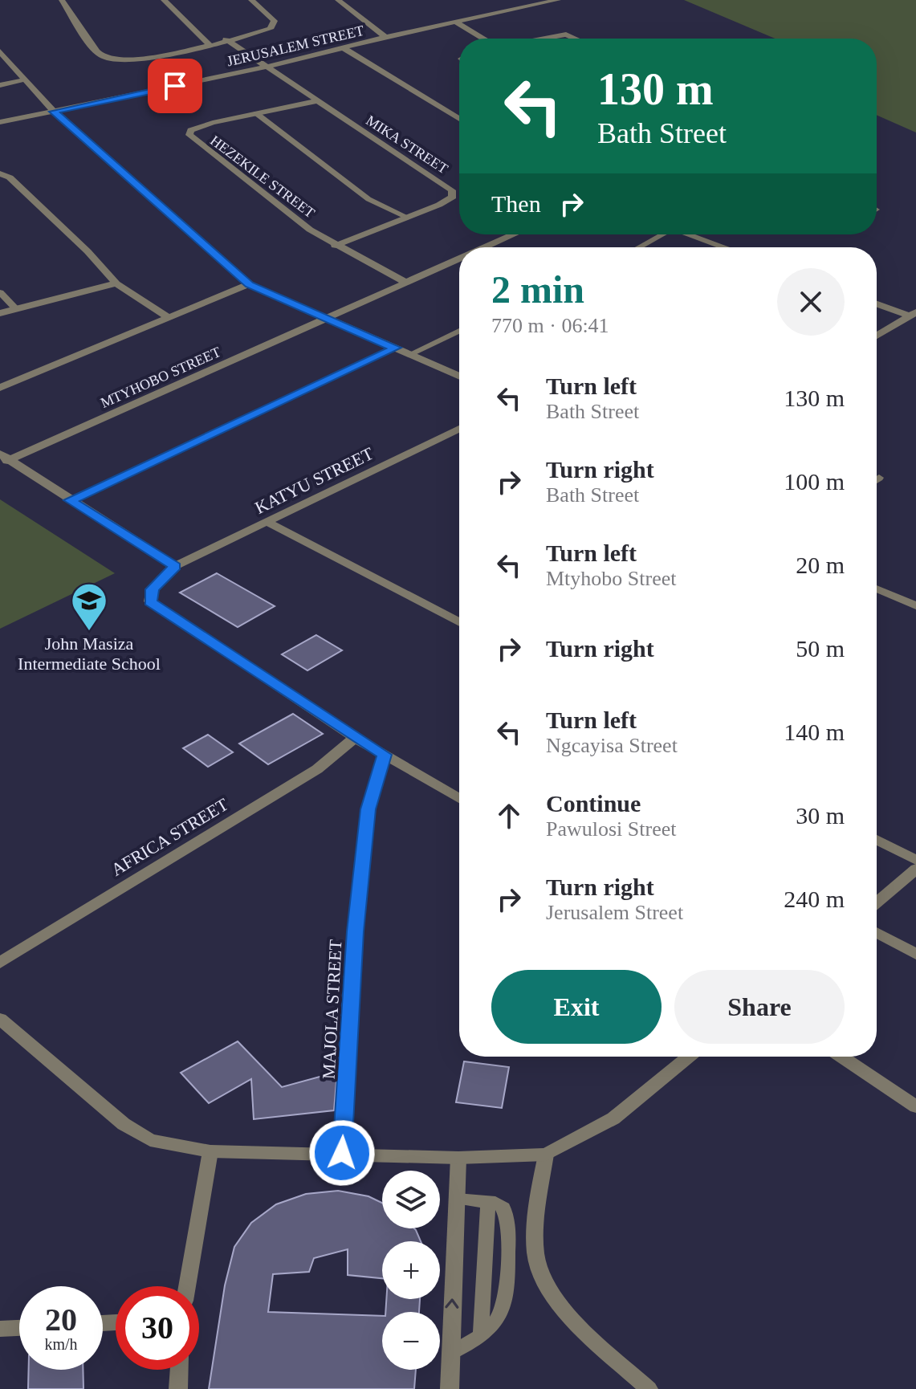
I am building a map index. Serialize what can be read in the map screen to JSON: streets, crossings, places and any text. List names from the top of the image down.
{
  "streets": {
    "street": [
      "JERUSALEM STREET",
      "MIKA STREET",
      "HEZEKILE STREET",
      "MTYHOBO STREET",
      "KATYU STREET",
      "AFRICA STREET",
      "MAJOLA STREET"
    ]
  },
  "crossings": [
    ["JERUSALEM STREET", "MIKA STREET"],
    ["MIKA STREET", "HEZEKILE STREET"],
    ["HEZEKILE STREET", "MTYHOBO STREET"],
    ["MTYHOBO STREET", "KATYU STREET"]
  ],
  "places": {
    "school or university": ["John Masiza Intermediate School"]
  },
  "page": {
    "turn": ["130 m", "Bath Street"],
    "then": "Then",
    "heading": ["2 min", "770 m · 06:41"],
    "list": [
      {
        "name": "Turn left",
        "note": "Bath Street",
        "value": "130 m"
      },
      {
        "name": "Turn right",
        "note": "Bath Street",
        "value": "100 m"
      },
      {
        "name": "Turn left",
        "note": "Mtyhobo Street",
        "value": "20 m"
      },
      {
        "name": "Turn right",
        "value": "50 m"
      },
      {
        "name": "Turn left",
        "note": "Ngcayisa Street",
        "value": "140 m"
      },
      {
        "name": "Continue",
        "note": "Pawulosi Street",
        "value": "30 m"
      },
      {
        "name": "Turn right",
        "note": "Jerusalem Street",
        "value": "240 m"
      }
    ],
    "buttons": ["Exit", "Share"],
    "map_buttons": ["+", "−"],
    "speed": "20 km/h",
    "limit": "30"
  }
}
